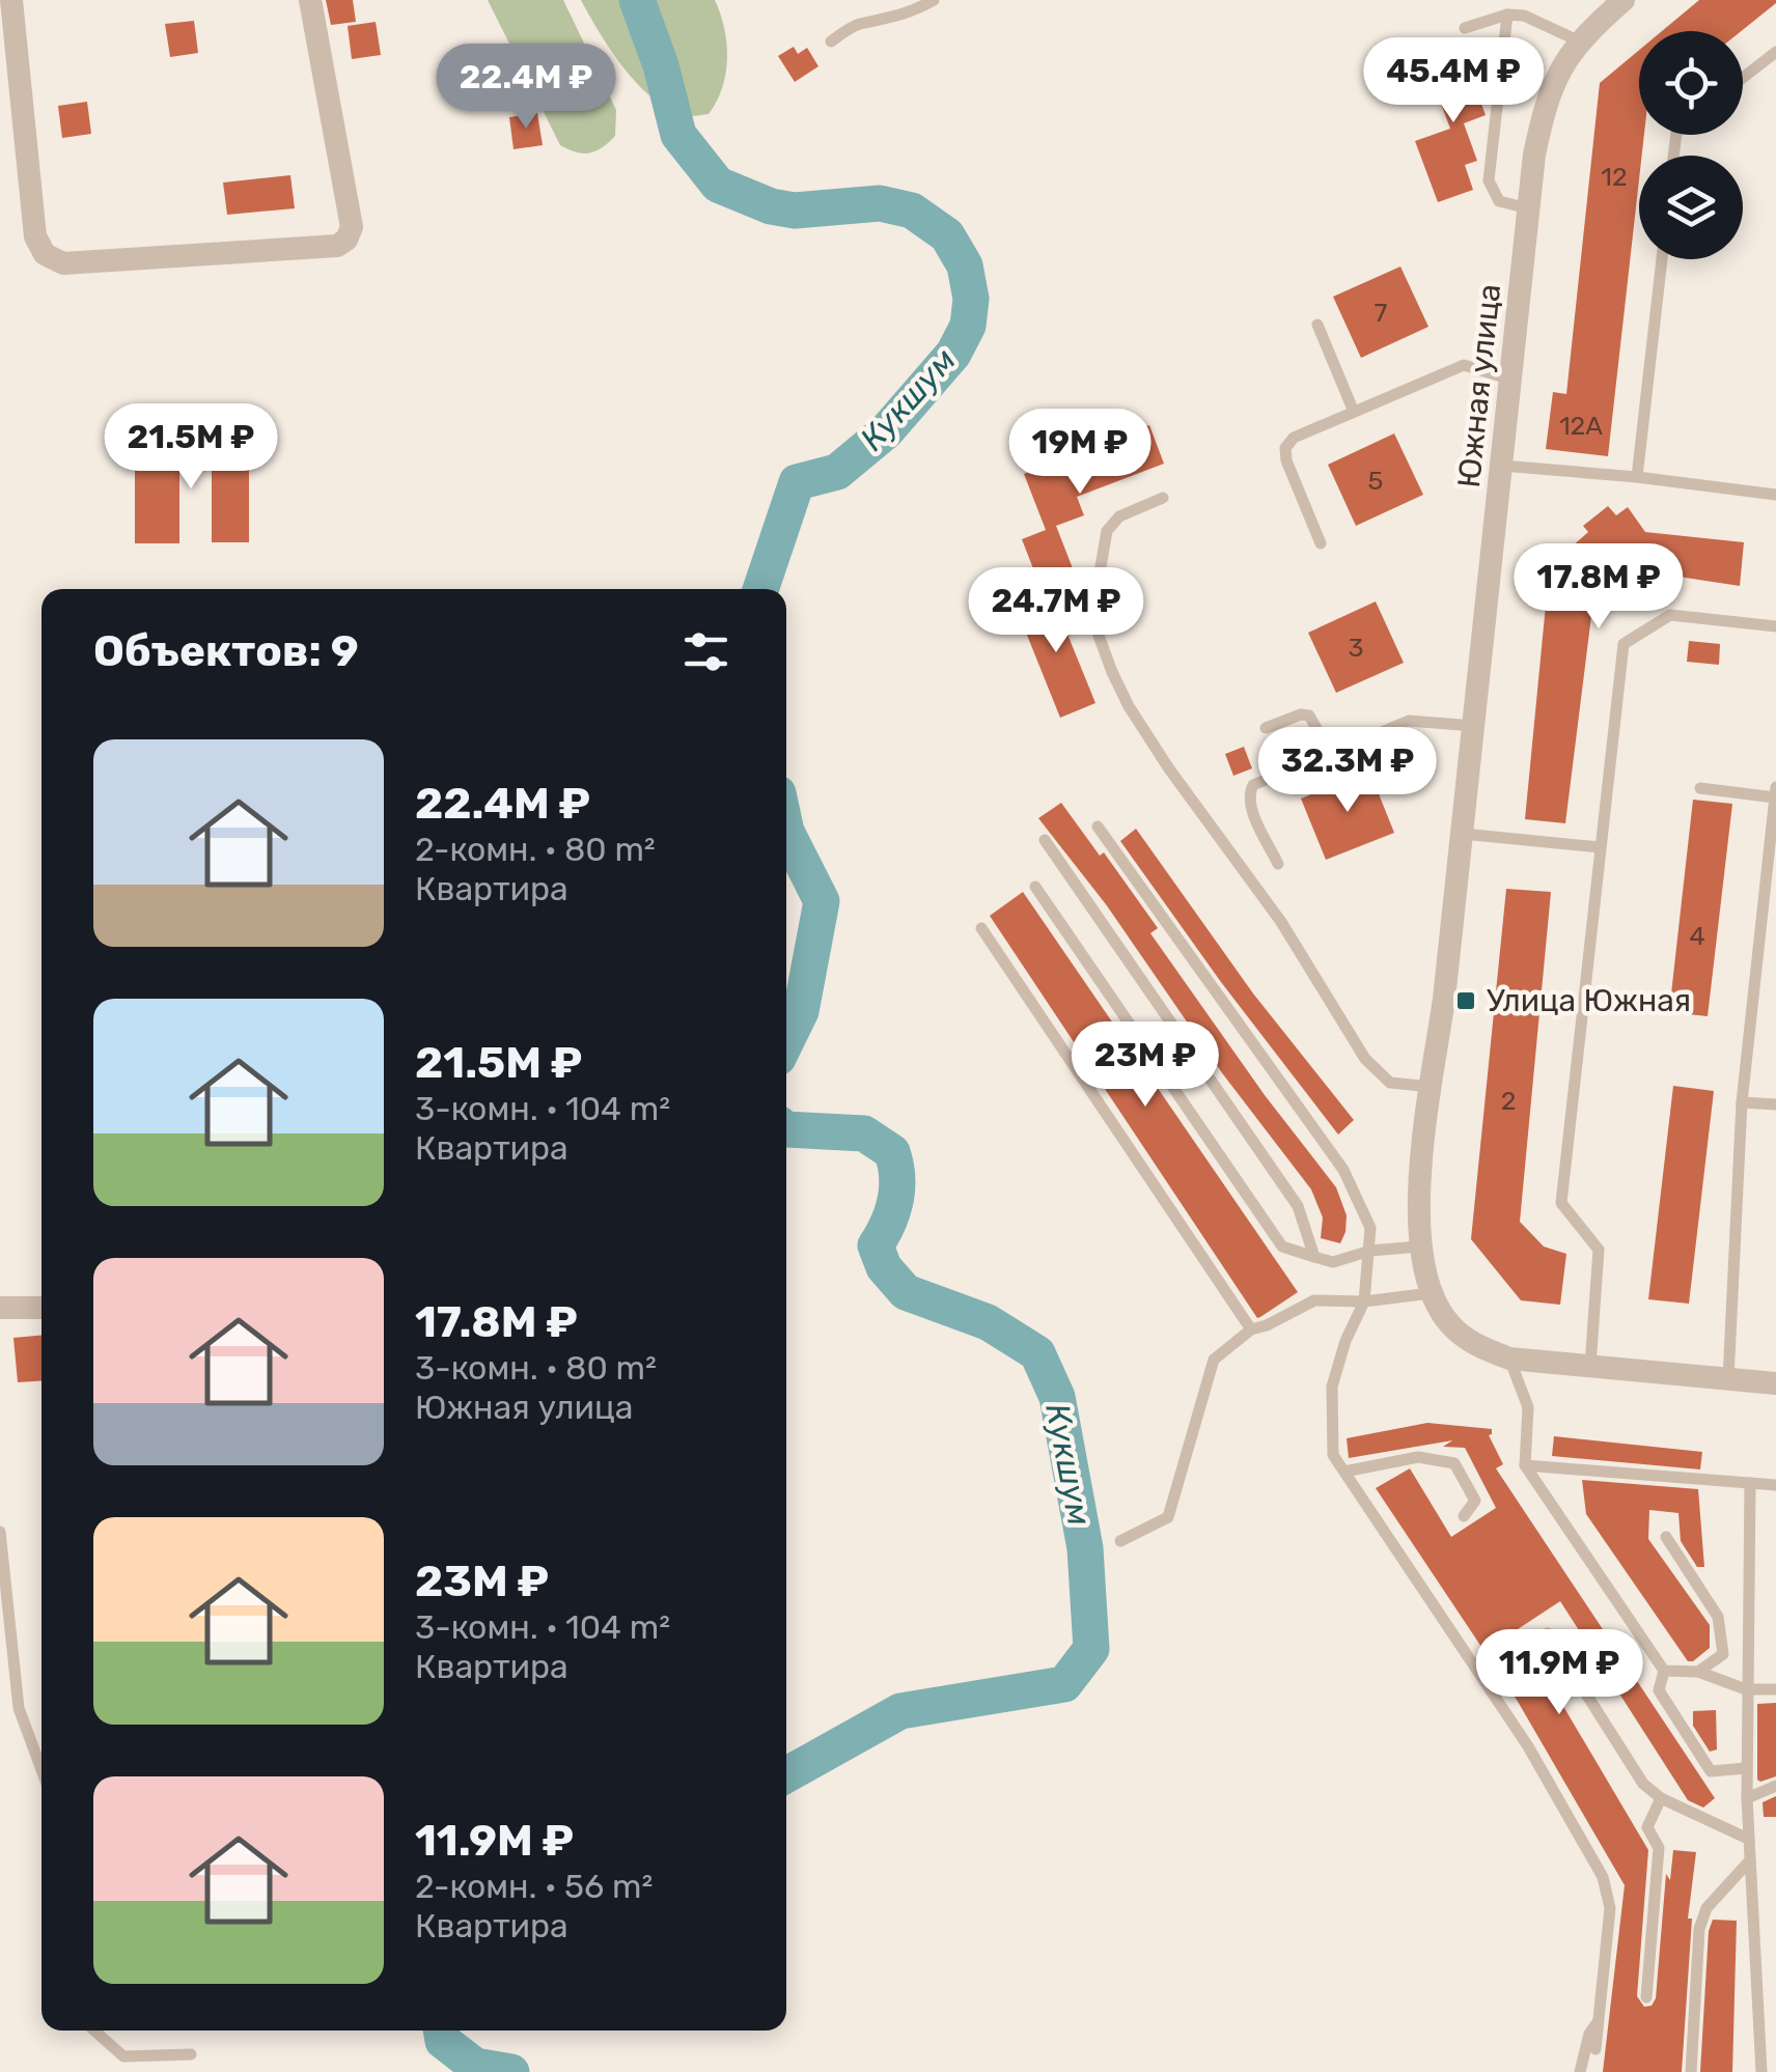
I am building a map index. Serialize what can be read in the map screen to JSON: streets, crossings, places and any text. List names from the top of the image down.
{
  "streets": {
    "street": ["Южная улица"]
  },
  "water": ["Кукшум"],
  "places": {
    "transit": ["Улица Южная"]
  },
  "house_numbers": [
    "12",
    "7",
    "12А",
    "5",
    "3",
    "4",
    "2"
  ],
  "page": {
    "price": [
      "45.4M ₽",
      "22.4M ₽",
      "21.5M ₽",
      "19M ₽",
      "17.8M ₽",
      "24.7M ₽",
      "32.3M ₽",
      "23M ₽",
      "11.9M ₽"
    ],
    "heading": "Объектов: 9",
    "list": [
      {
        "name": "22.4M ₽",
        "note": "2-комн. · 80 m² · Квартира"
      },
      {
        "name": "21.5M ₽",
        "note": "3-комн. · 104 m² · Квартира"
      },
      {
        "name": "17.8M ₽",
        "note": "3-комн. · 80 m² · Южная улица"
      },
      {
        "name": "23M ₽",
        "note": "3-комн. · 104 m² · Квартира"
      },
      {
        "name": "11.9M ₽",
        "note": "2-комн. · 56 m² · Квартира"
      }
    ]
  }
}
